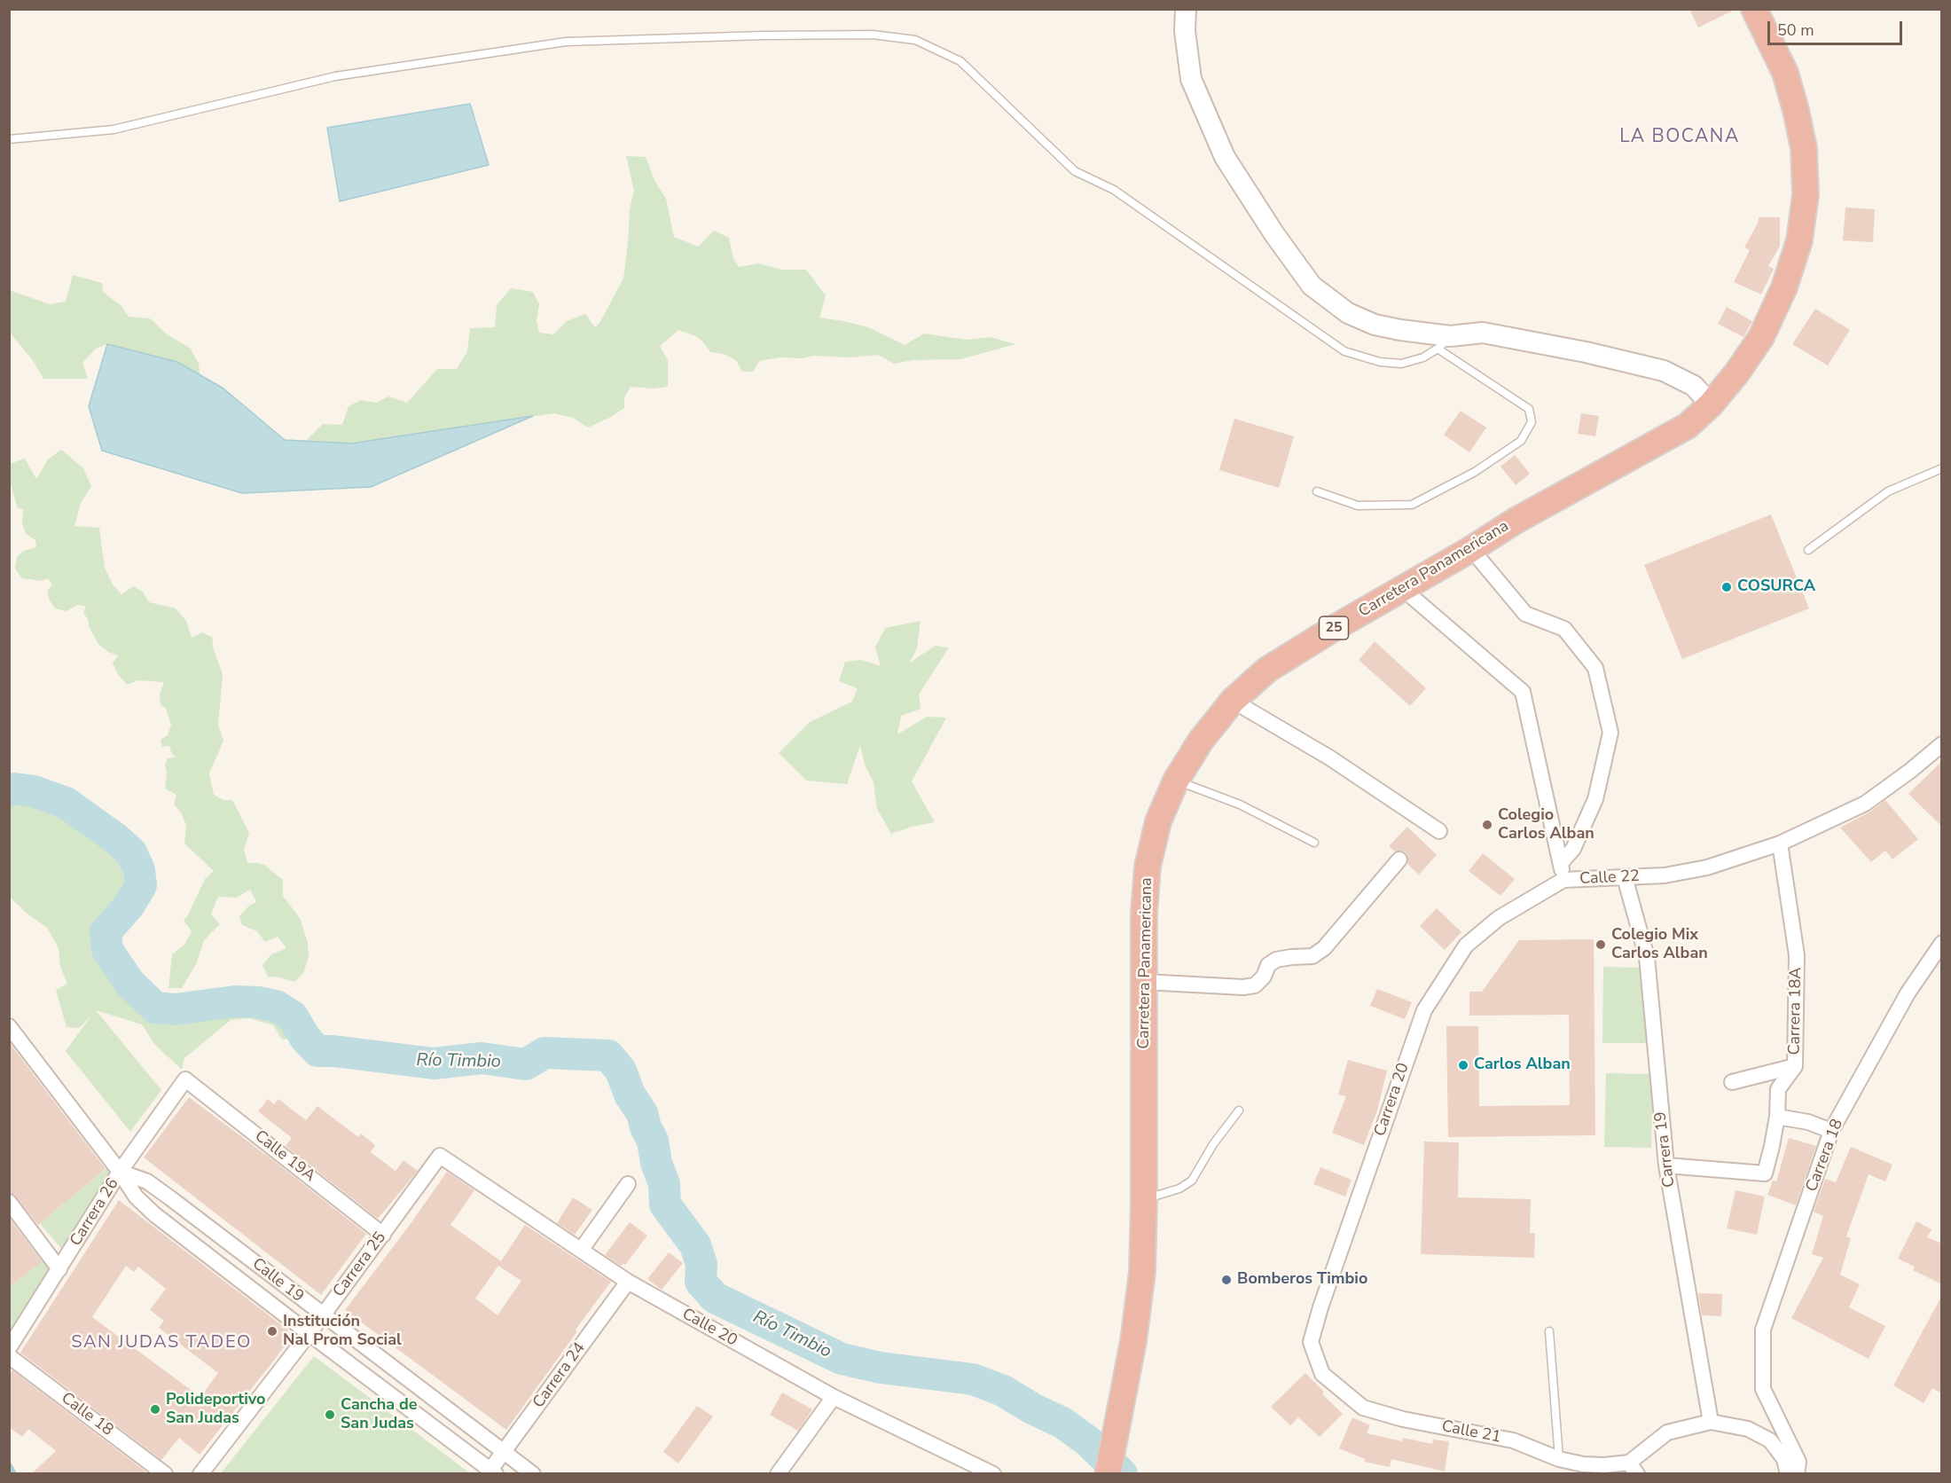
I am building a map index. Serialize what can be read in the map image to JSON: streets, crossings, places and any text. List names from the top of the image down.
{
  "streets": {
    "highway": ["Carretera Panamericana", "25"],
    "street": [
      "Calle 22",
      "Carrera 18A",
      "Carrera 20",
      "Carrera 19",
      "Carrera 18",
      "Calle 19A",
      "Carrera 26",
      "Carrera 25",
      "Calle 19",
      "Calle 20",
      "Carrera 24",
      "Calle 18",
      "Calle 21"
    ]
  },
  "crossings": [
    ["Carretera Panamericana", "Calle 22"],
    ["Calle 22", "Carrera 18A"],
    ["Calle 22", "Carrera 20"],
    ["Calle 22", "Carrera 19"],
    ["Carrera 18A", "Carrera 19"],
    ["Carrera 20", "Calle 21"],
    ["Calle 19A", "Carrera 26"],
    ["Calle 19A", "Carrera 25"],
    ["Carrera 26", "Calle 19"],
    ["Carrera 25", "Calle 19"],
    ["Carrera 25", "Calle 20"],
    ["Calle 19", "Carrera 24"],
    ["Calle 20", "Carrera 24"]
  ],
  "districts": ["LA BOCANA", "SAN JUDAS TADEO"],
  "water": ["Río Timbio"],
  "places": [
    "COSURCA",
    "Colegio Carlos Alban",
    "Colegio Mix Carlos Alban",
    "Carlos Alban",
    "Bomberos Timbio",
    "Institución Nal Prom Social",
    "Polideportivo San Judas",
    "Cancha de San Judas"
  ],
  "scale_bar": "50 m"
}
